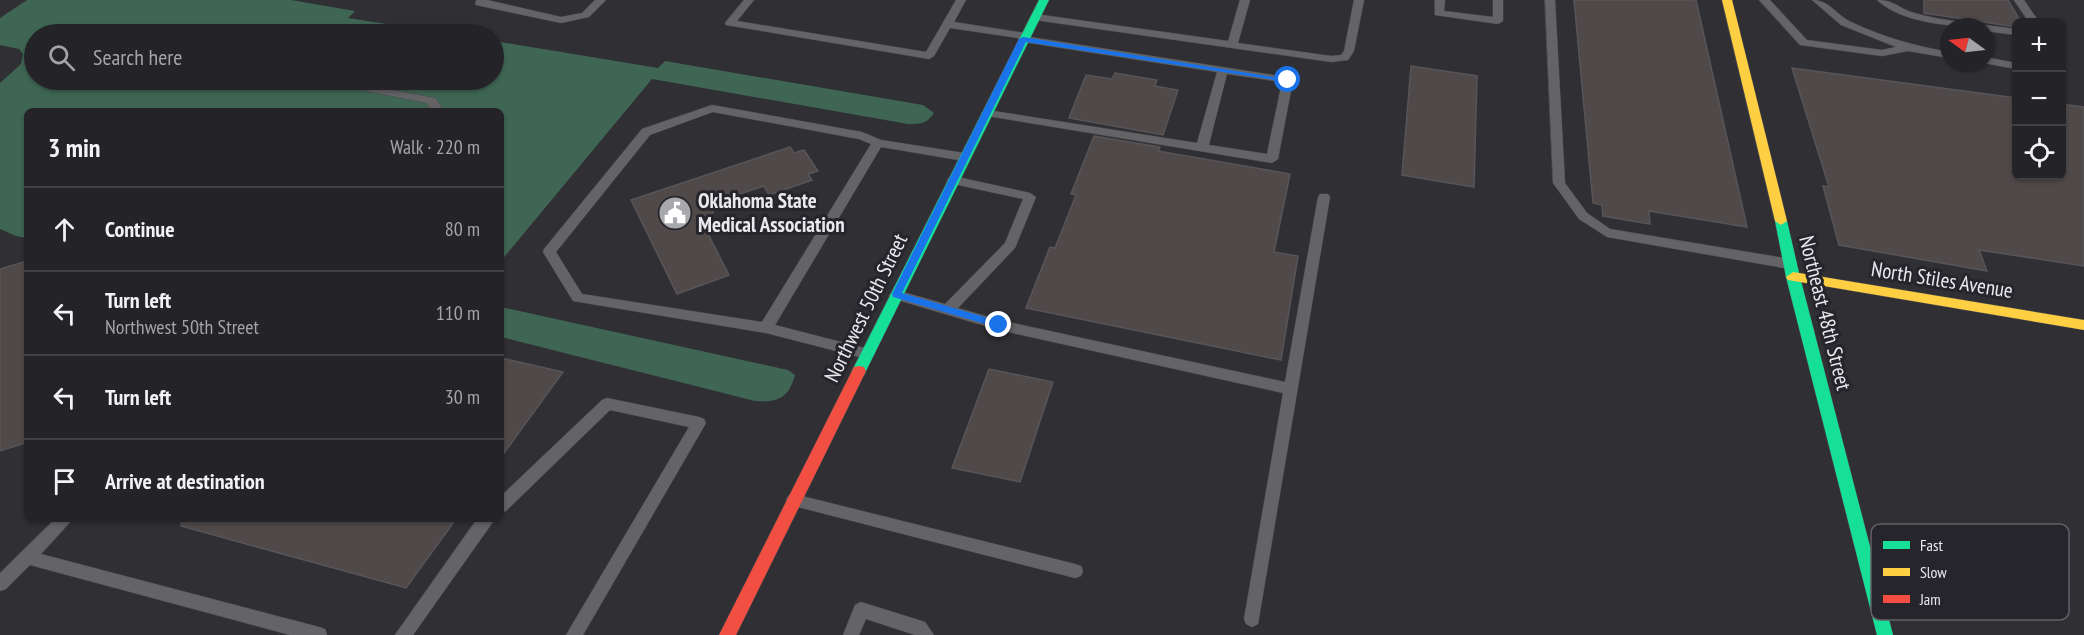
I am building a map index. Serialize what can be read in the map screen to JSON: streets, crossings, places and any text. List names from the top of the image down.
{
  "streets": {
    "street": ["North Stiles Avenue", "Northwest 50th Street", "Northeast 48th Street"]
  },
  "crossings": [
    ["North Stiles Avenue", "Northeast 48th Street"]
  ],
  "places": {
    "public building": ["Oklahoma State Medical Association"]
  },
  "legend": ["Fast", "Slow", "Jam"],
  "north": "left",
  "page": {
    "map_buttons": ["+", "−"],
    "search": "Search here",
    "heading": ["3 min", "Walk · 220 m"],
    "list": [
      ["Continue", "80 m"],
      ["Turn left", "Northwest 50th Street", "110 m"],
      ["Turn left", "30 m"],
      "Arrive at destination"
    ]
  }
}
